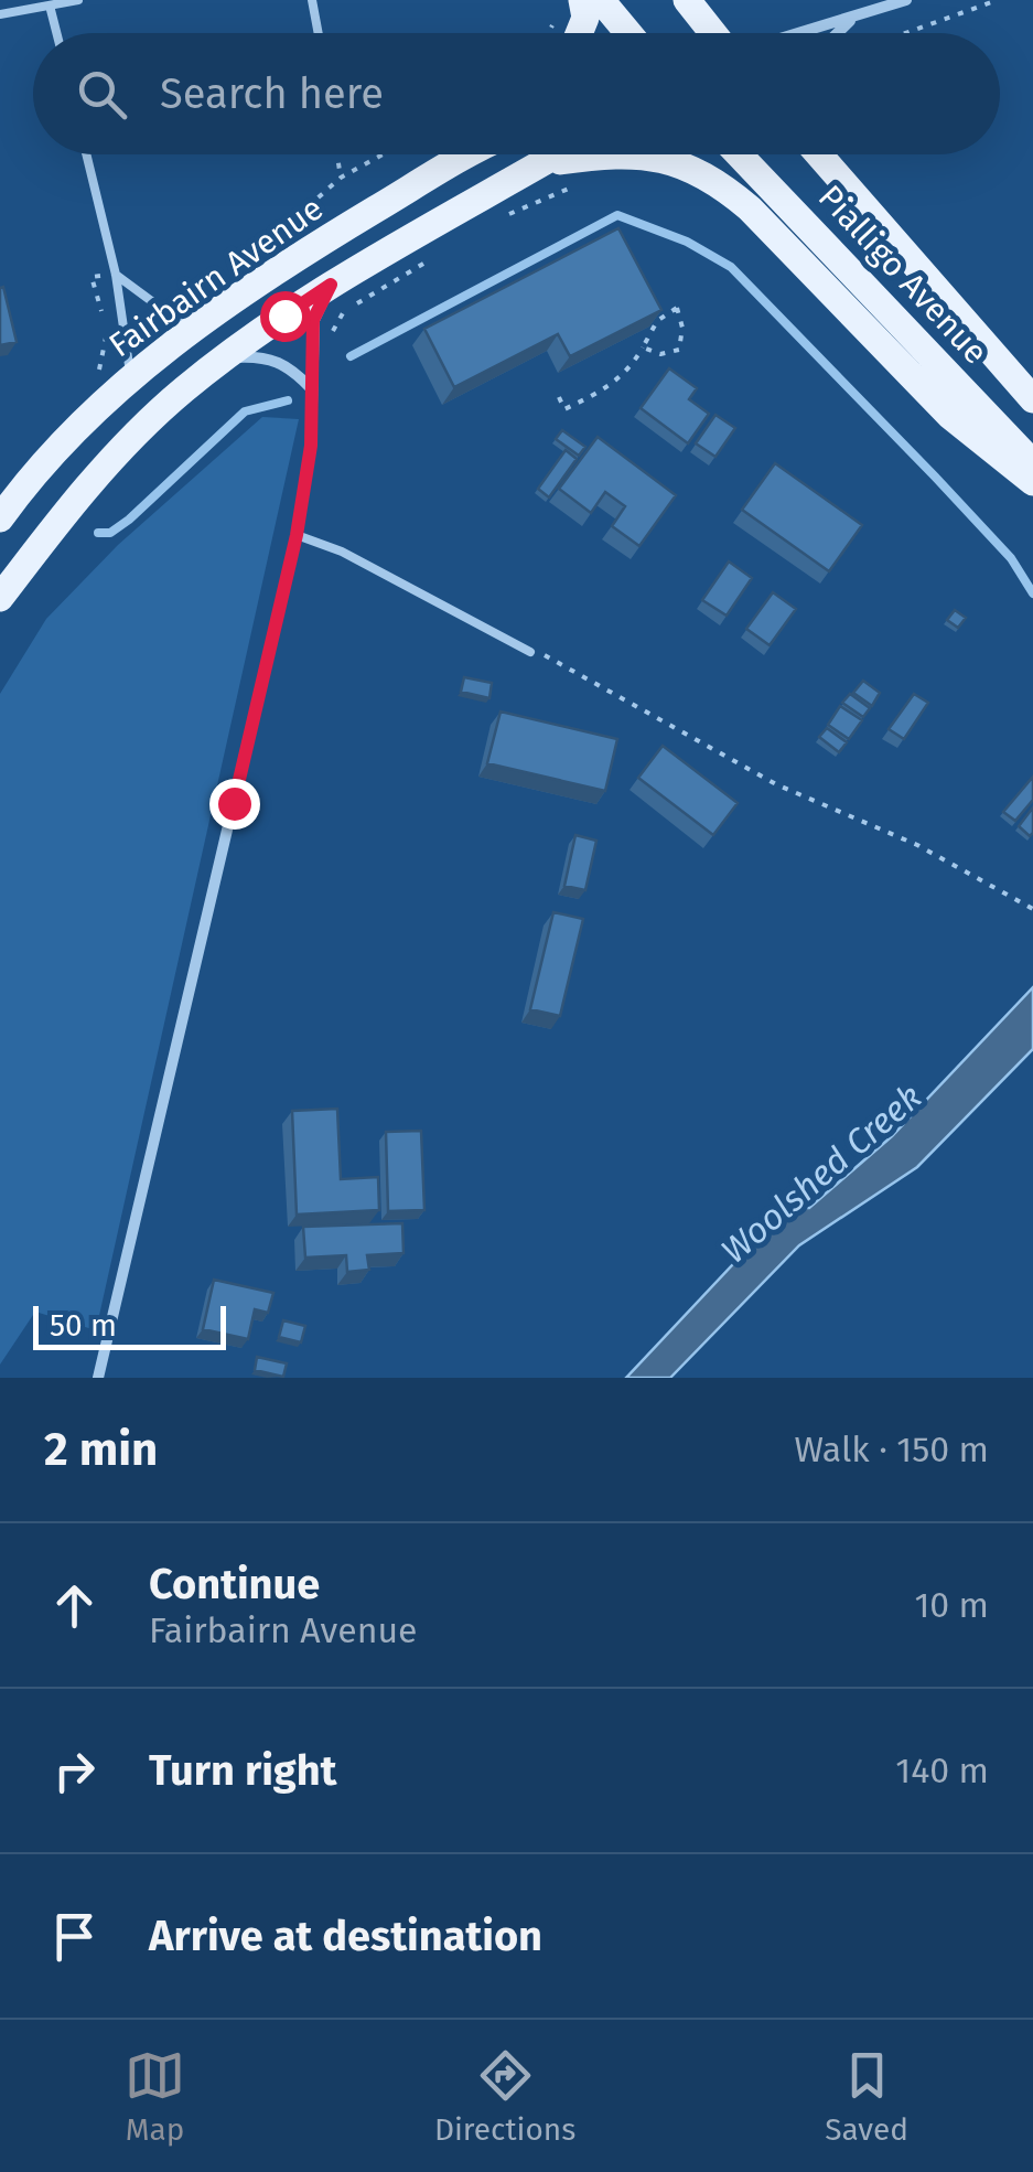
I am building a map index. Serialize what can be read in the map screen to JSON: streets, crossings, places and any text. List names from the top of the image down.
{
  "streets": {
    "main road": ["Pialligo Avenue", "Fairbairn Avenue"]
  },
  "water": ["Woolshed Creek"],
  "scale_bar": "50 m",
  "page": {
    "search": "Search here",
    "scale": "50 m",
    "heading": ["2 min", "Walk · 150 m"],
    "list": [
      ["Continue", "Fairbairn Avenue", "10 m"],
      ["Turn right", "140 m"],
      "Arrive at destination"
    ],
    "nav": ["Map", "Directions", "Saved"]
  }
}
